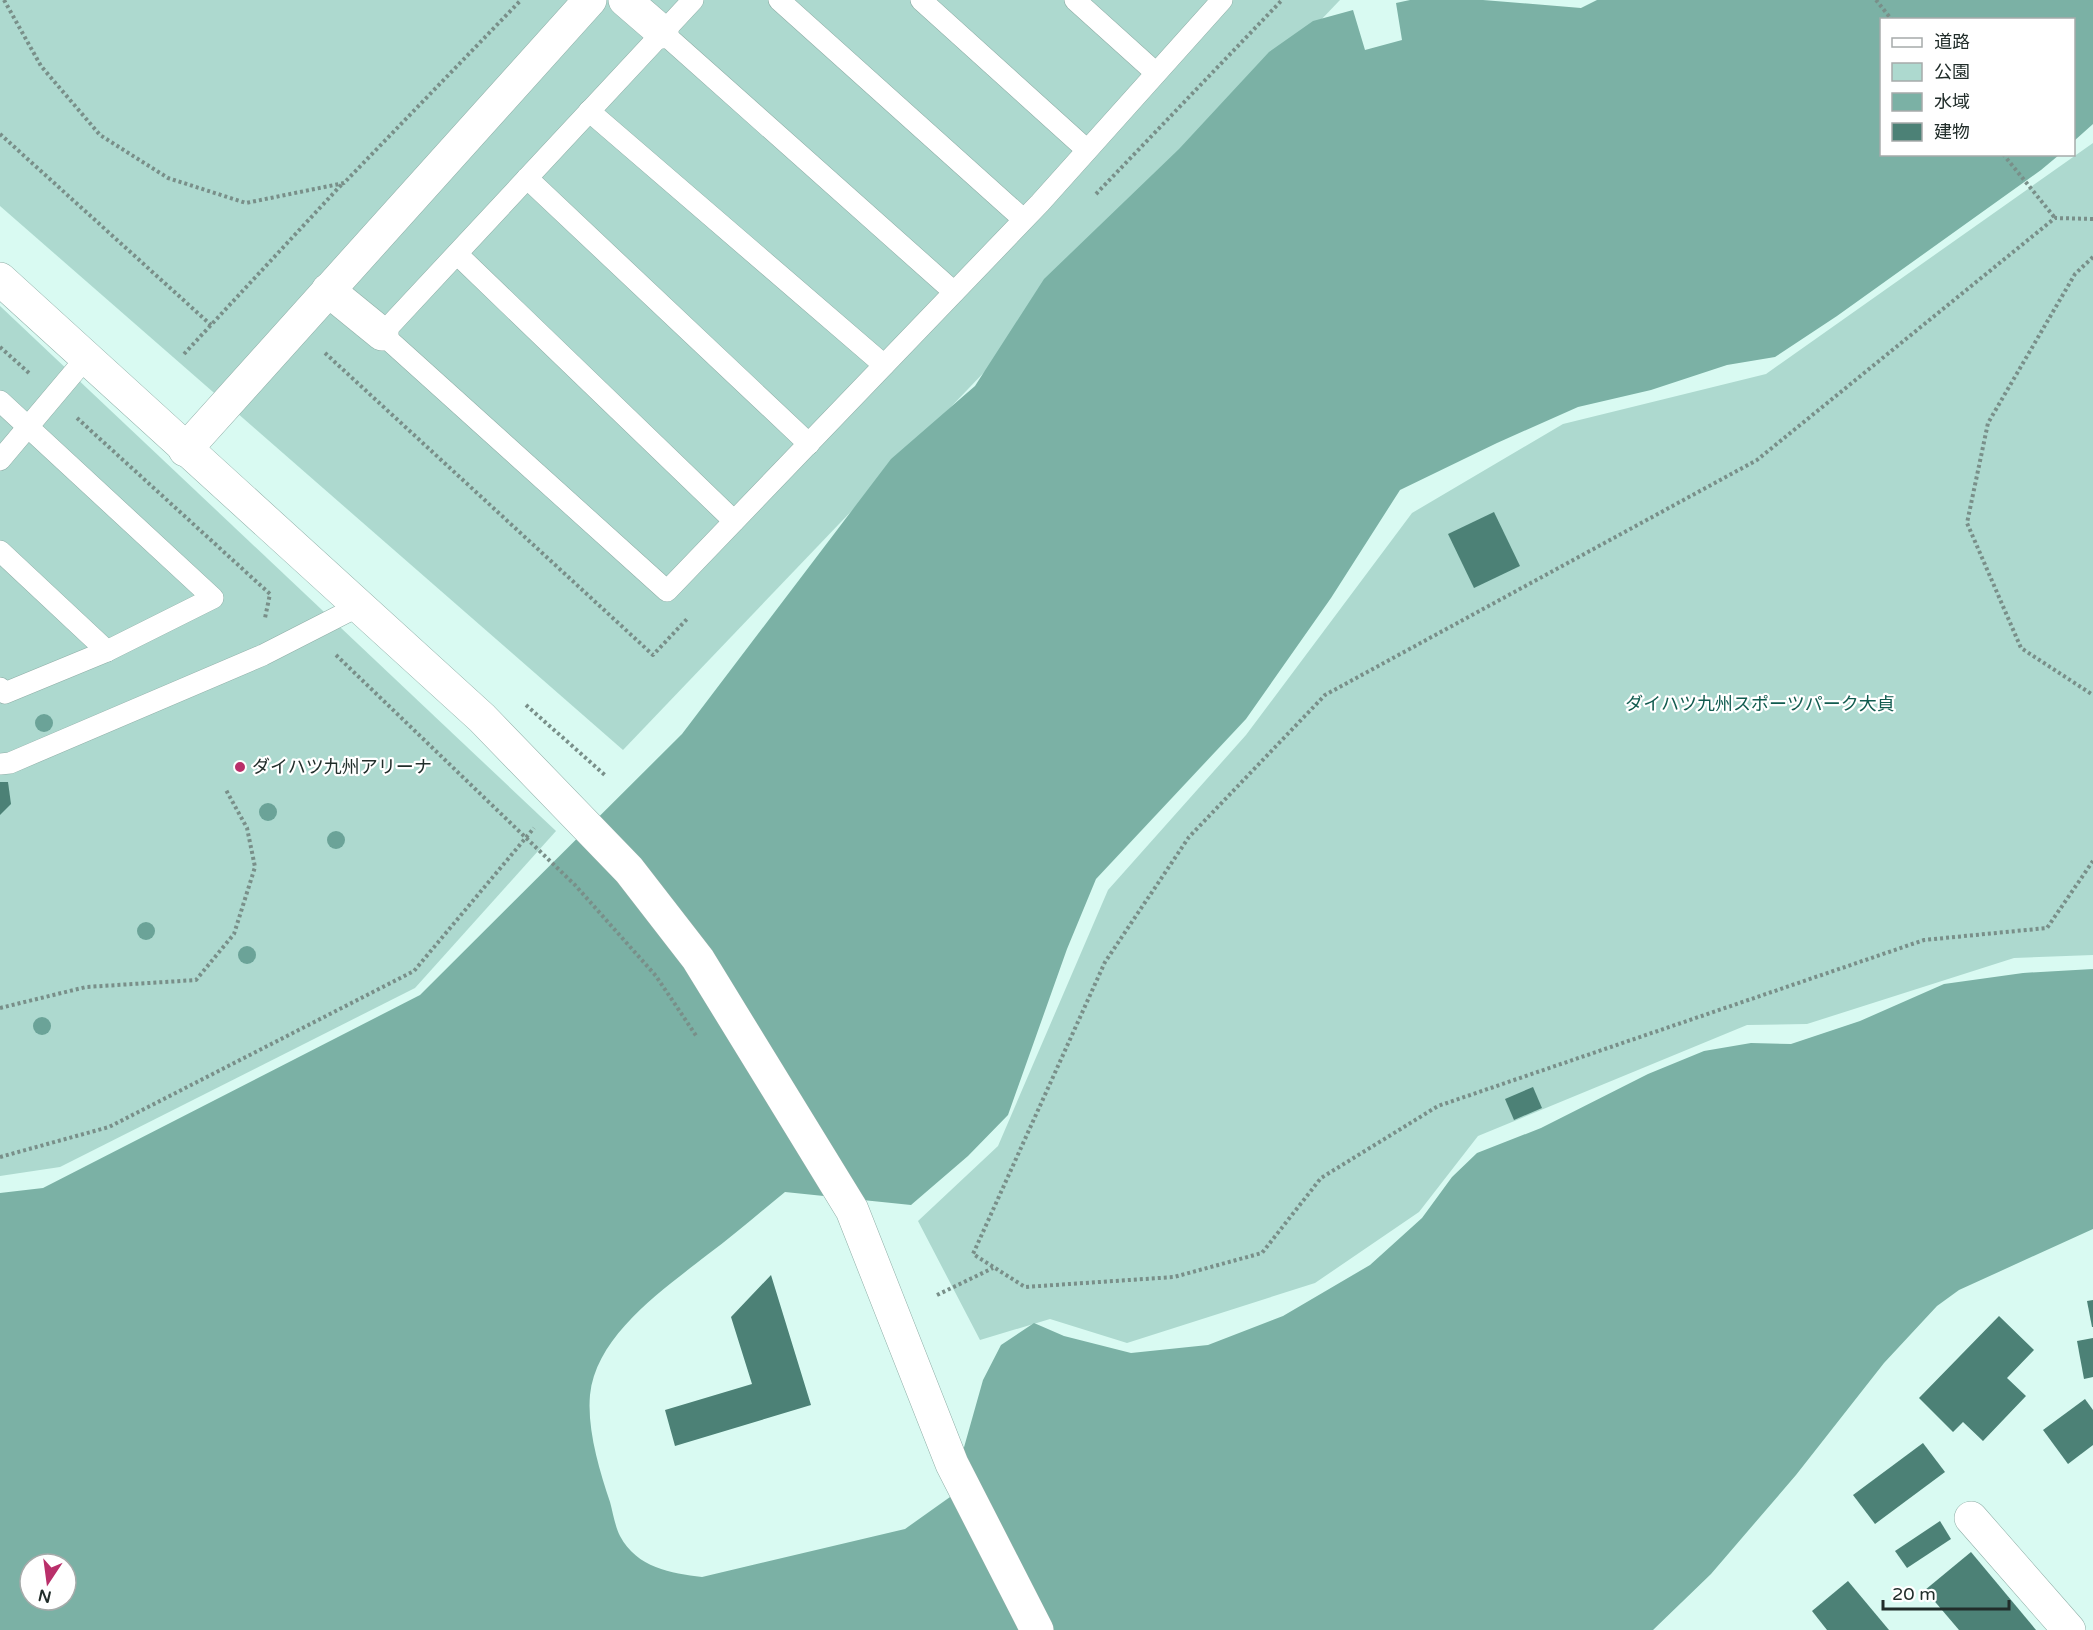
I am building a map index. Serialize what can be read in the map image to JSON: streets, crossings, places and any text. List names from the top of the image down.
{
  "parks": ["ダイハツ九州スポーツパーク大貞"],
  "places": ["ダイハツ九州アリーナ"],
  "legend": [
    "道路",
    "公園",
    "水域",
    "建物"
  ],
  "scale_bar": "20 m",
  "north": "bottom"
}
